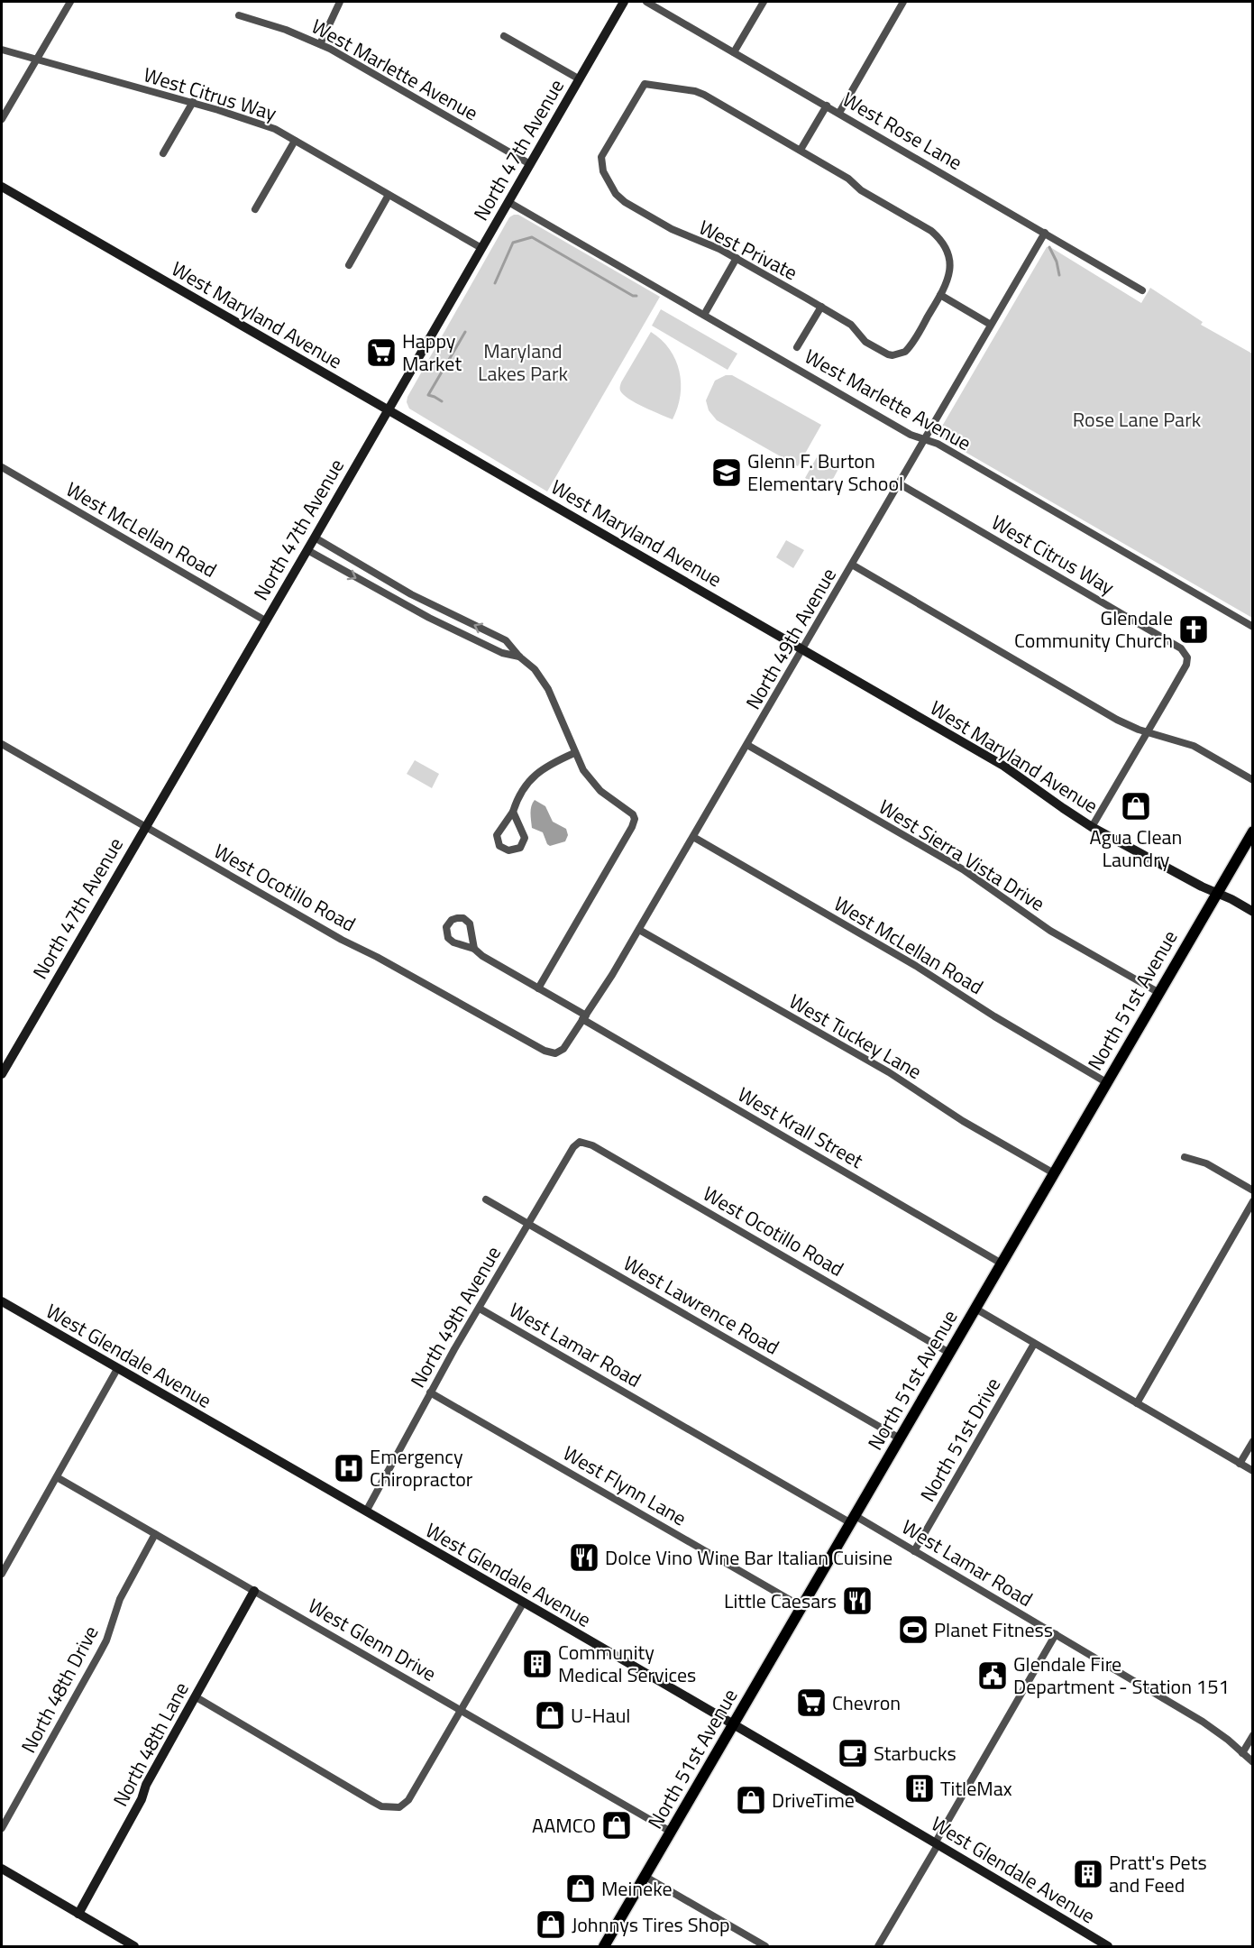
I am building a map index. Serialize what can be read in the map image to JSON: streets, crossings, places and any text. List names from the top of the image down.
{
  "streets": {
    "main road": ["North 51st Avenue"],
    "street": [
      "West Marlette Avenue",
      "West Citrus Way",
      "West Rose Lane",
      "North 47th Avenue",
      "West Private",
      "West Maryland Avenue",
      "West McLellan Road",
      "North 49th Avenue",
      "West Sierra Vista Drive",
      "West Ocotillo Road",
      "West Tuckey Lane",
      "West Krall Street",
      "West Lawrence Road",
      "West Lamar Road",
      "West Glendale Avenue",
      "North 51st Drive",
      "West Flynn Lane",
      "West Glenn Drive",
      "North 48th Drive",
      "North 48th Lane"
    ]
  },
  "crossings": [
    ["West Marlette Avenue", "North 47th Avenue"],
    ["West Marlette Avenue", "North 49th Avenue"],
    ["West Citrus Way", "North 47th Avenue"],
    ["West Citrus Way", "North 49th Avenue"],
    ["West Rose Lane", "North 49th Avenue"],
    ["North 47th Avenue", "West Maryland Avenue"],
    ["North 47th Avenue", "West McLellan Road"],
    ["North 47th Avenue", "West Ocotillo Road"],
    ["West Maryland Avenue", "North 49th Avenue"],
    ["West Maryland Avenue", "North 51st Avenue"],
    ["West McLellan Road", "North 49th Avenue"],
    ["West McLellan Road", "North 51st Avenue"],
    ["North 49th Avenue", "West Sierra Vista Drive"],
    ["North 49th Avenue", "West Ocotillo Road"],
    ["North 49th Avenue", "West Tuckey Lane"],
    ["North 49th Avenue", "West Krall Street"],
    ["North 49th Avenue", "West Lawrence Road"],
    ["North 49th Avenue", "West Lamar Road"],
    ["North 49th Avenue", "West Glendale Avenue"],
    ["North 49th Avenue", "West Flynn Lane"],
    ["West Sierra Vista Drive", "North 51st Avenue"],
    ["West Ocotillo Road", "North 51st Avenue"],
    ["North 51st Avenue", "West Tuckey Lane"],
    ["North 51st Avenue", "West Krall Street"],
    ["North 51st Avenue", "West Lawrence Road"],
    ["North 51st Avenue", "West Lamar Road"],
    ["North 51st Avenue", "West Glendale Avenue"],
    ["North 51st Avenue", "West Flynn Lane"],
    ["North 51st Avenue", "West Glenn Drive"],
    ["West Lamar Road", "North 51st Drive"],
    ["West Glenn Drive", "North 48th Drive"],
    ["West Glenn Drive", "North 48th Lane"]
  ],
  "parks": ["Maryland Lakes Park", "Rose Lane Park"],
  "places": {
    "supermarket": ["Happy Market", "Chevron"],
    "school or university": ["Glenn F. Burton Elementary School"],
    "church": ["Glendale Community Church"],
    "shop": [
      "Agua Clean Laundry",
      "U-Haul",
      "DriveTime",
      "AAMCO",
      "Meineke",
      "Johnnys Tires Shop"
    ],
    "hospital": ["Emergency Chiropractor"],
    "restaurant": ["Dolce Vino Wine Bar Italian Cuisine", "Little Caesars"],
    "sports": ["Planet Fitness"],
    "building": ["Community Medical Services", "TitleMax", "Pratt's Pets and Feed"],
    "public building": ["Glendale Fire Department - Station 151"],
    "cafe": ["Starbucks"]
  }
}
